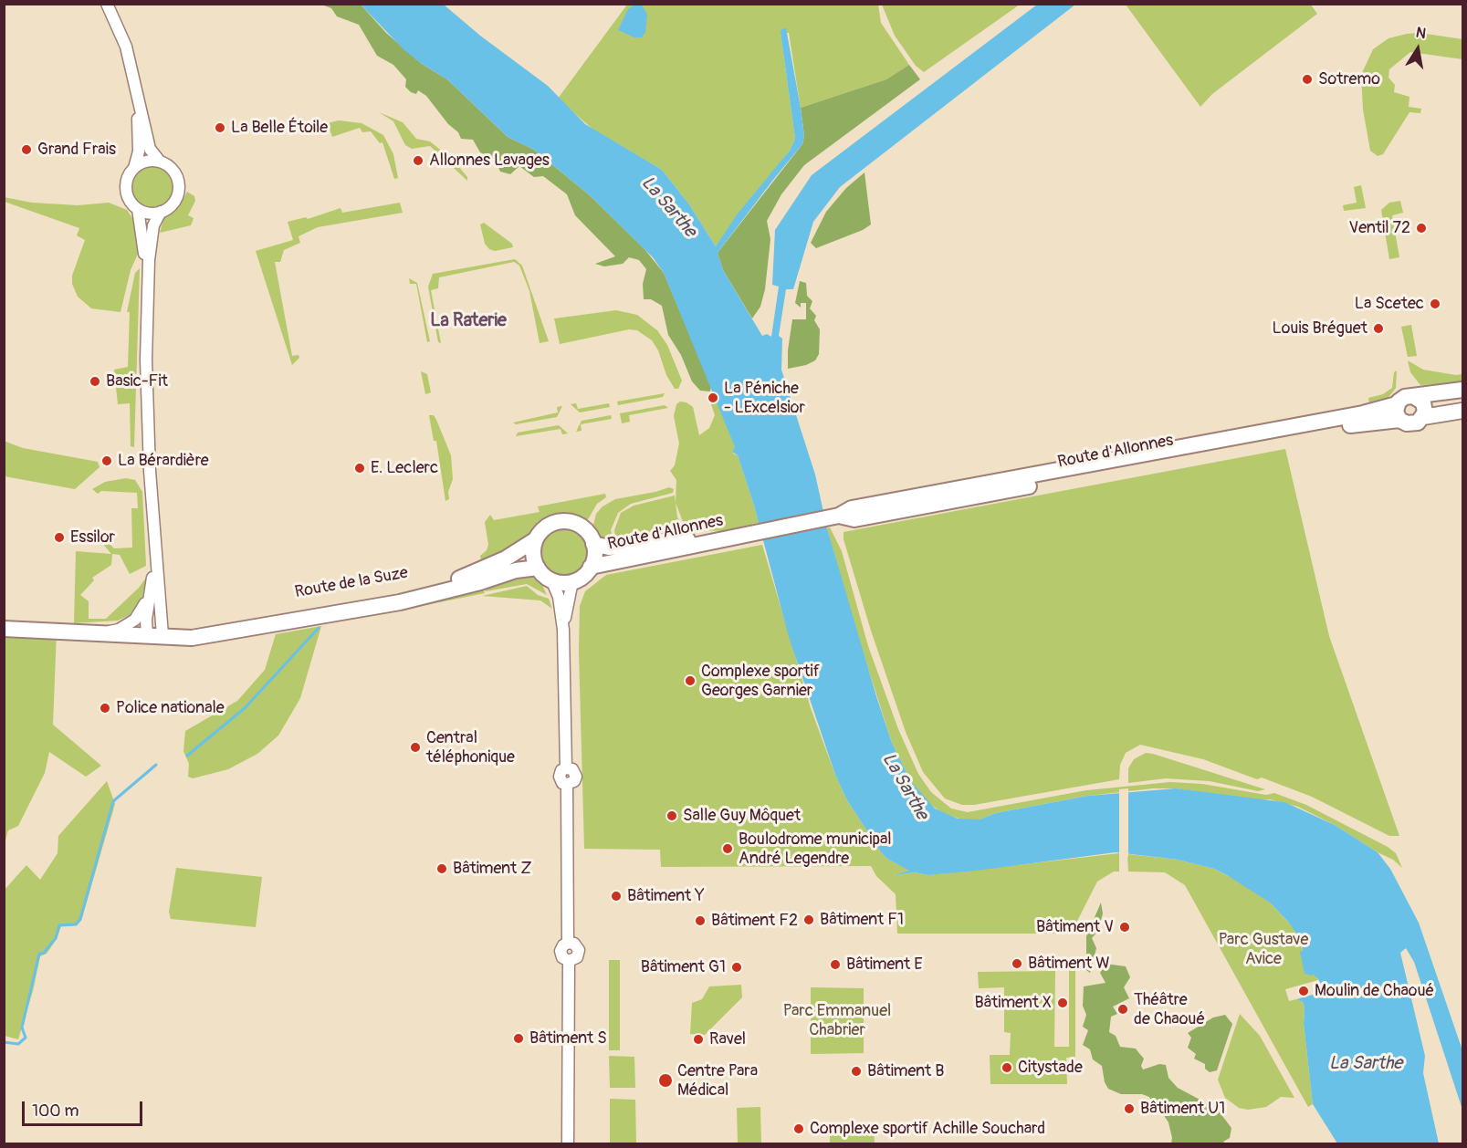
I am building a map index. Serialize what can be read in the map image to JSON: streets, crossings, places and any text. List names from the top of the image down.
{
  "streets": {
    "main road": ["Route d'Allonnes", "Route de la Suze"]
  },
  "crossings": [
    ["Route d'Allonnes", "Route de la Suze"]
  ],
  "districts": ["La Raterie"],
  "water": ["La Sarthe"],
  "parks": ["Parc Gustave Avice", "Parc Emmanuel Chabrier"],
  "places": [
    "Sotremo",
    "La Belle Étoile",
    "Grand Frais",
    "Allonnes Lavages",
    "Ventil 72",
    "La Scetec",
    "Louis Bréguet",
    "Basic-Fit",
    "La Péniche - LExcelsior",
    "La Bérardière",
    "E. Leclerc",
    "Essilor",
    "Complexe sportif Georges Garnier",
    "Police nationale",
    "Central téléphonique",
    "Salle Guy Môquet",
    "Boulodrome municipal André Legendre",
    "Bâtiment Z",
    "Bâtiment Y",
    "Bâtiment F1",
    "Bâtiment F2",
    "Bâtiment V",
    "Bâtiment W",
    "Bâtiment E",
    "Bâtiment G1",
    "Moulin de Chaoué",
    "Bâtiment X",
    "Théâtre de Chaoué",
    "Bâtiment S",
    "Ravel",
    "Citystade",
    "Bâtiment B",
    "Centre Para Médical",
    "Bâtiment U1",
    "Complexe sportif Achille Souchard"
  ],
  "scale_bar": "100 m",
  "north": "top"
}
